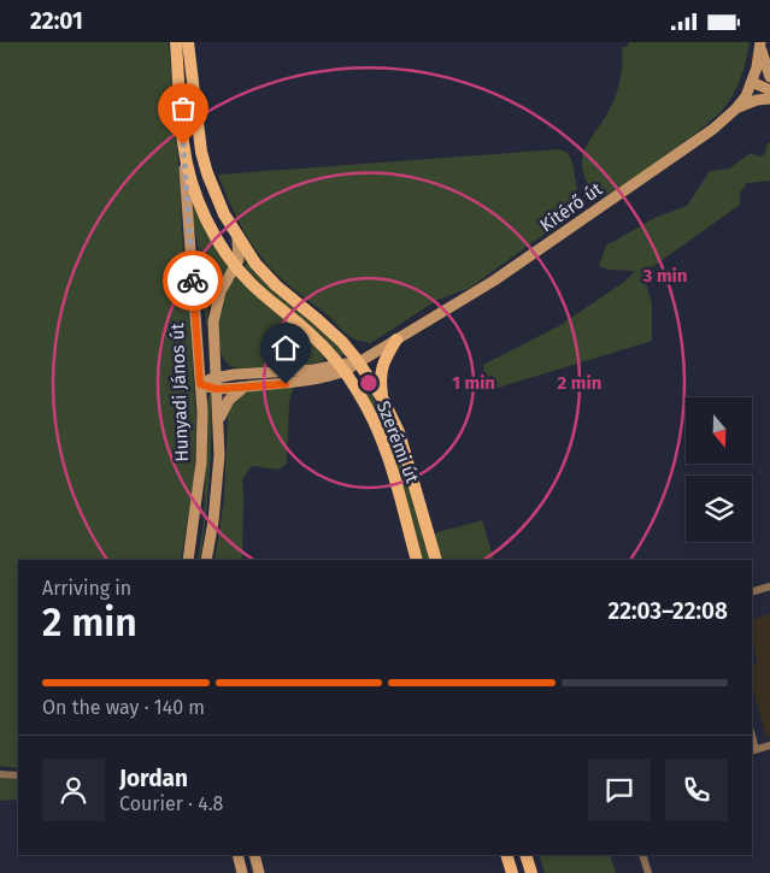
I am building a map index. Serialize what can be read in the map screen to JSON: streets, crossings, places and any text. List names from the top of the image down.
{
  "streets": {
    "main road": ["Kitérő út", "Hunyadi János út", "Szerémi út"]
  },
  "crossings": [
    ["Kitérő út", "Hunyadi János út"],
    ["Kitérő út", "Szerémi út"],
    ["Hunyadi János út", "Szerémi út"]
  ],
  "north": "bottom",
  "page": {
    "status": "22:01",
    "heading": ["2 min", "Arriving in", "22:03–22:08"],
    "panel": ["Jordan", "Courier · 4.8"],
    "bar": "On the way · 140 m"
  },
  "rings": ["3 min", "1 min", "2 min"]
}
